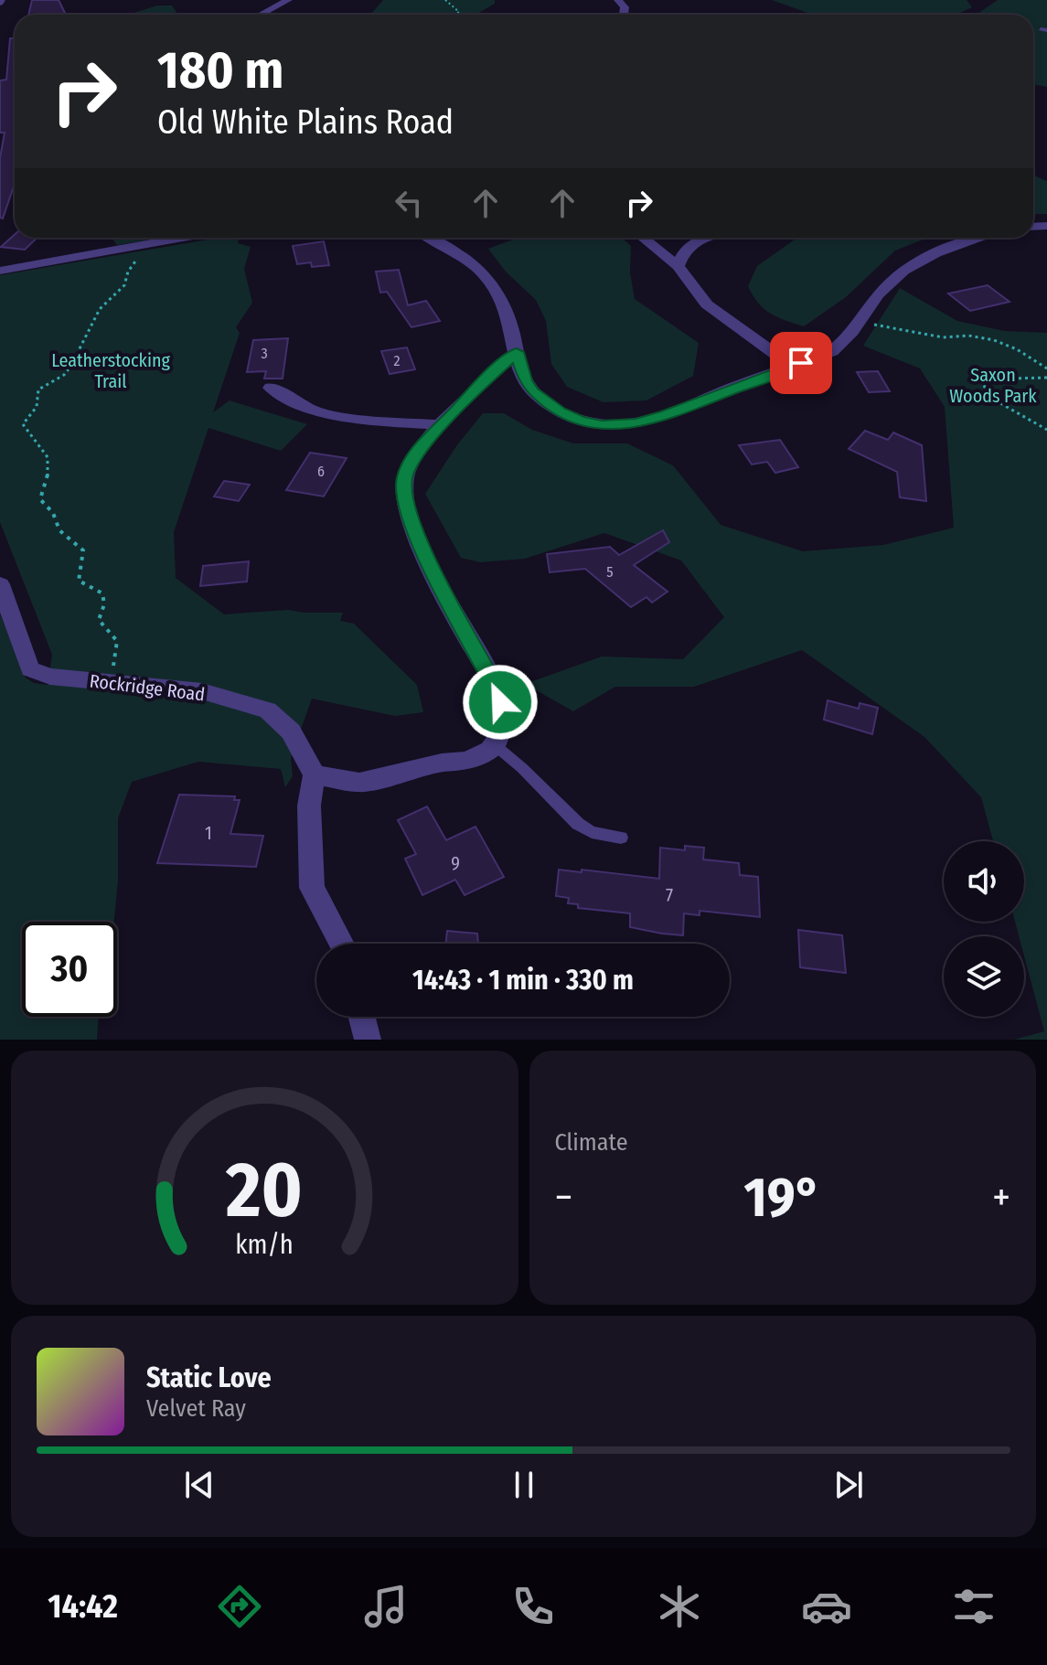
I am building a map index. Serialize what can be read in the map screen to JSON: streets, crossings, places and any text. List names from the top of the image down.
{
  "streets": {
    "street": ["Rockridge Road"]
  },
  "parks": ["Leatherstocking Trail", "Saxon Woods Park"],
  "house_numbers": [
    "3",
    "2",
    "6",
    "5",
    "1",
    "9",
    "7"
  ],
  "page": {
    "turn": ["180 m", "Old White Plains Road"],
    "limit": "30",
    "trip": "14:43 · 1 min · 330 m",
    "tile": "Climate",
    "heat": ["−", "19°", "+"],
    "song": ["Static Love", "Velvet Ray"],
    "tabs": "14:42",
    "gauge": ["20", "km/h"]
  }
}
